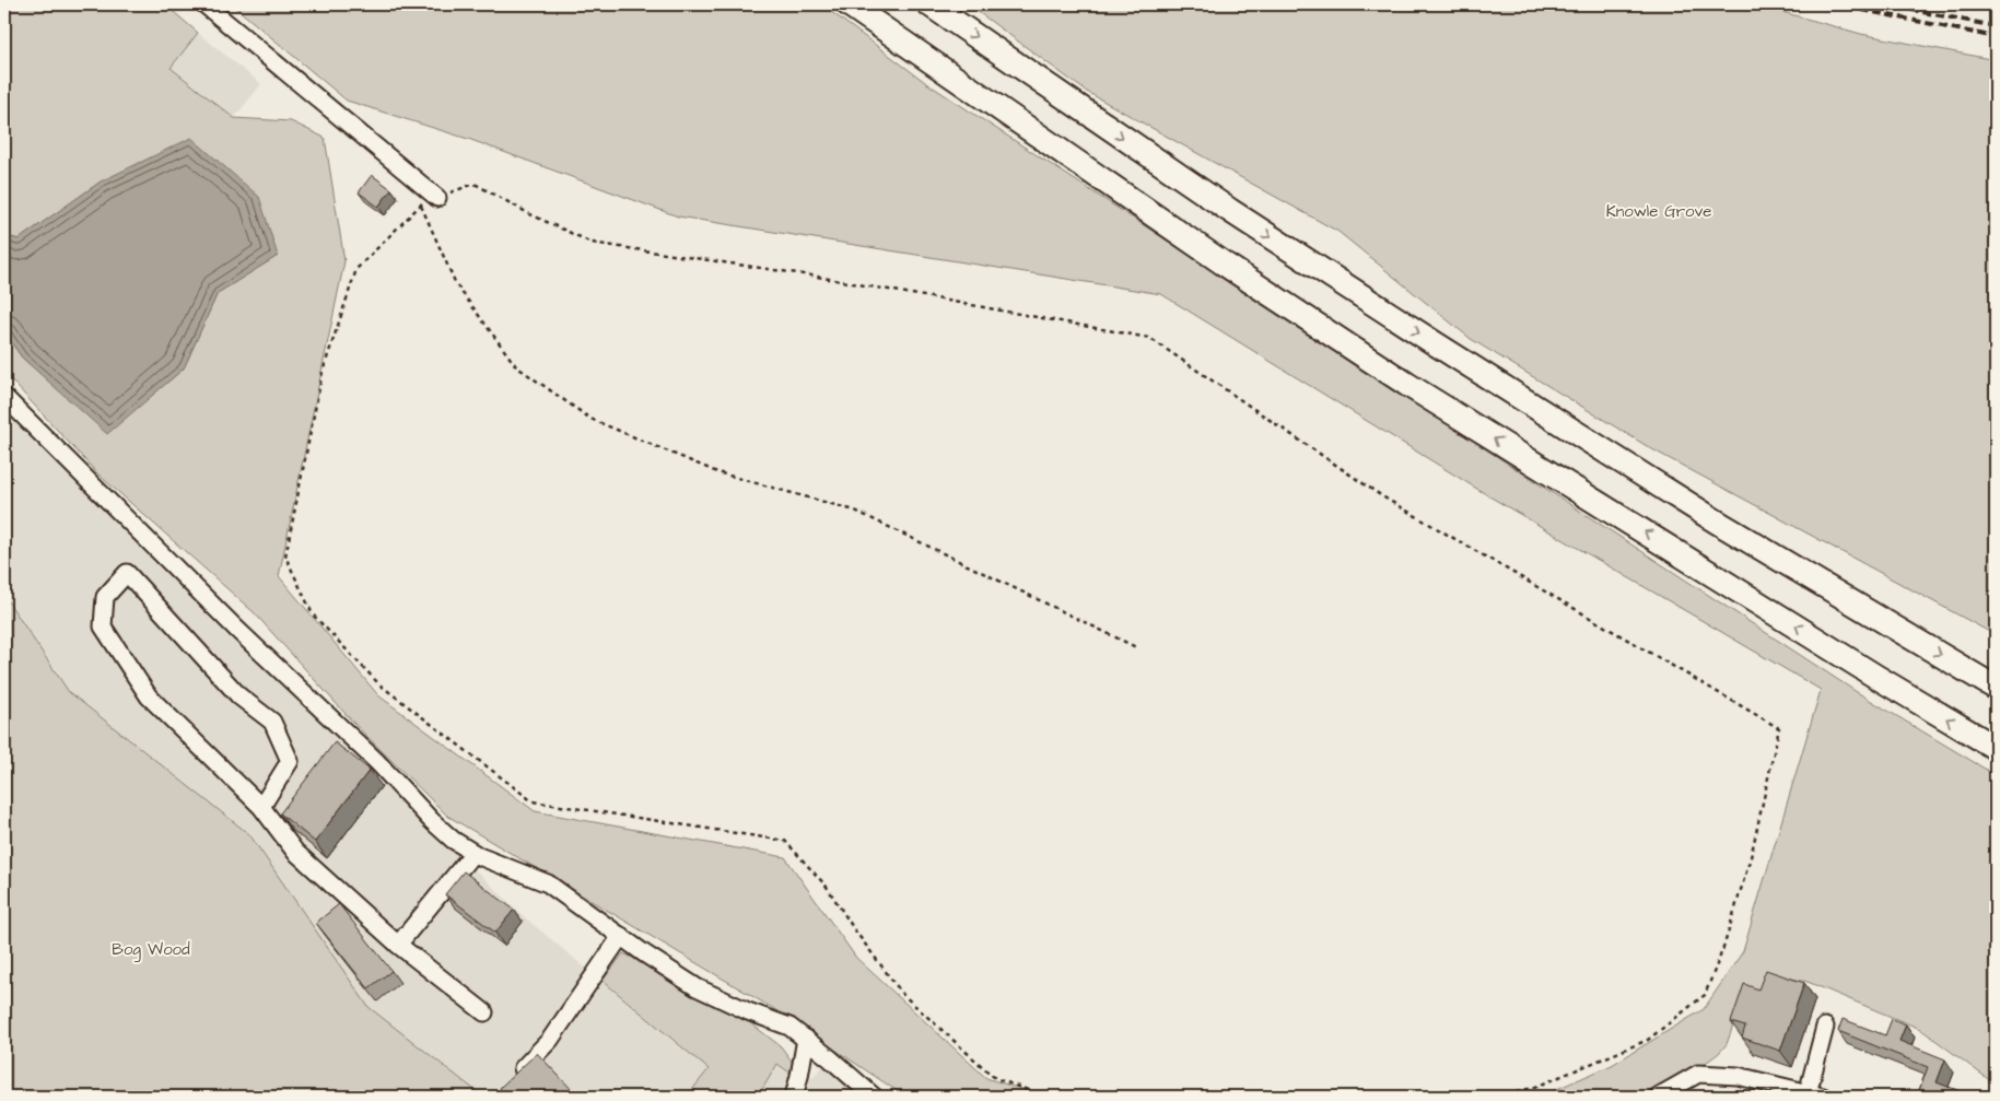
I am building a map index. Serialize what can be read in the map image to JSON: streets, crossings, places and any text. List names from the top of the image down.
{
  "parks": ["Knowle Grove", "Bog Wood"]
}
